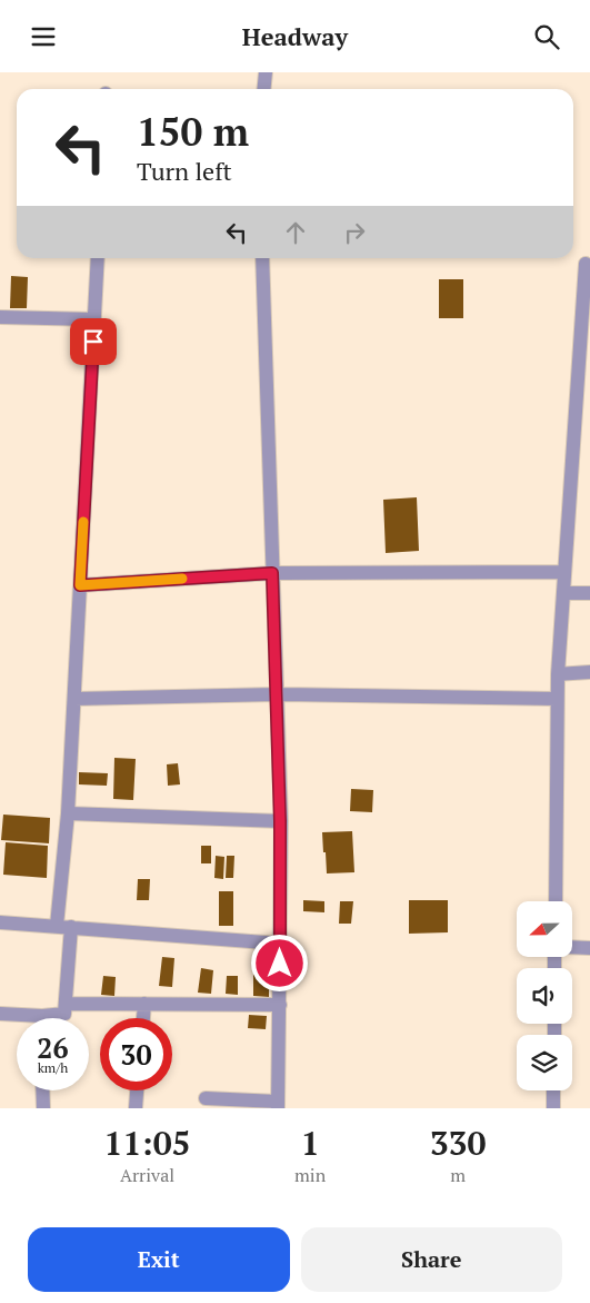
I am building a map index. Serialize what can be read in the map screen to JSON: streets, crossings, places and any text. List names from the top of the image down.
{
  "north": "left",
  "page": {
    "header": "Headway",
    "turn": ["150 m", "Turn left"],
    "speed": "26 km/h",
    "limit": "30",
    "eta": [
      "11:05",
      "Arrival",
      "1",
      "min",
      "330",
      "m"
    ],
    "buttons": ["Exit", "Share"]
  }
}
